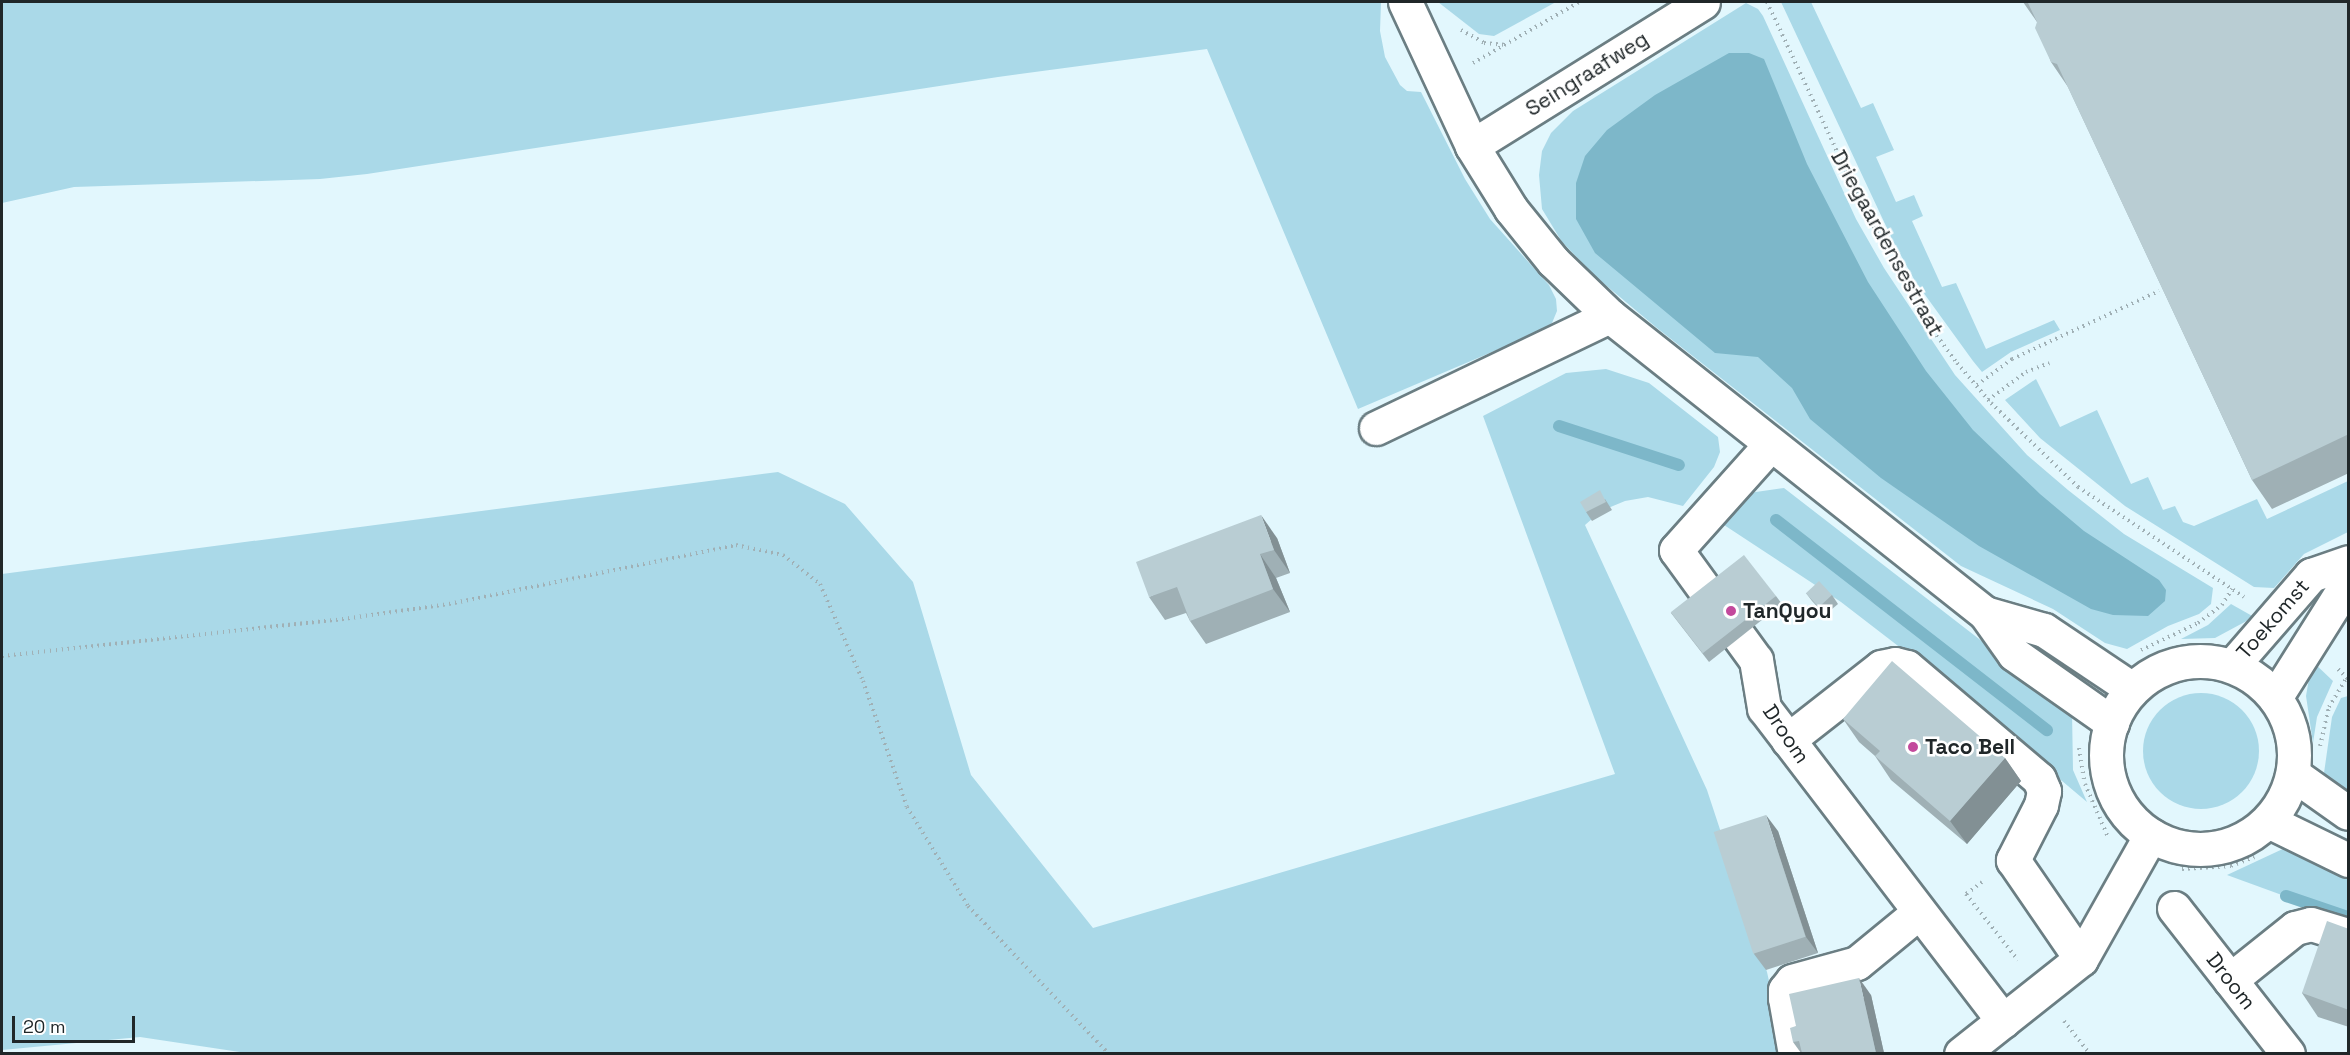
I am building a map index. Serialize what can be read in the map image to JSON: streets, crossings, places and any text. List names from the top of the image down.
{
  "streets": {
    "street": ["Seingraafweg", "Toekomst", "Droom"],
    "path": ["Driegaardensestraat"]
  },
  "crossings": [
    ["Driegaardensestraat", "Toekomst"]
  ],
  "places": ["TanQyou", "Taco Bell"],
  "scale_bar": "20 m"
}
